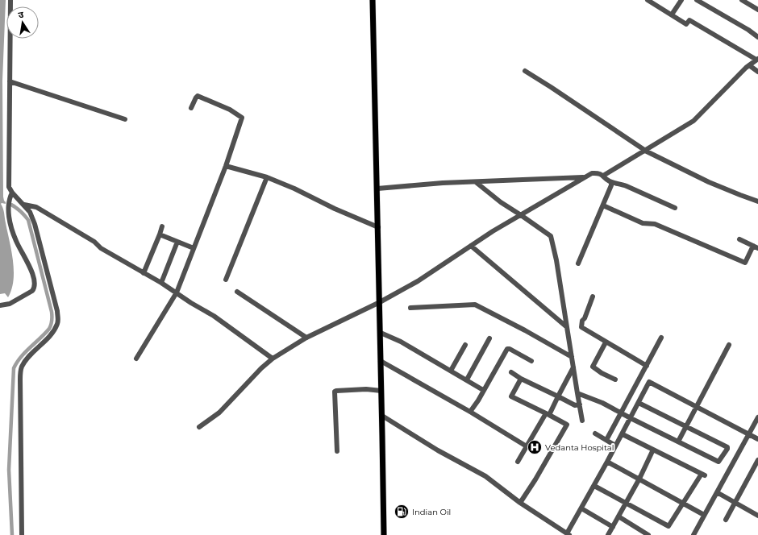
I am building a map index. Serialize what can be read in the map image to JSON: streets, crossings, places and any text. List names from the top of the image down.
{
  "places": {
    "hospital": ["Vedanta Hospital"],
    "fuel station": ["Indian Oil"]
  },
  "north": "top"
}
